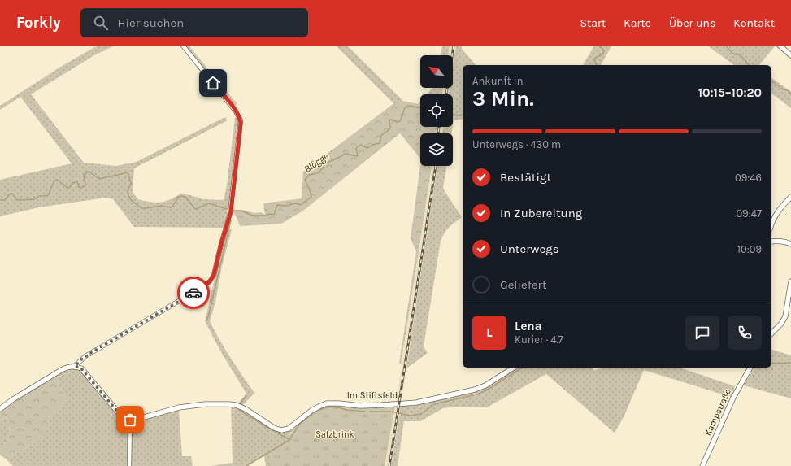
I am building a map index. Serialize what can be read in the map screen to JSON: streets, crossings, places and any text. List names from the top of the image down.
{
  "streets": {
    "street": ["Im Stiftsfeld", "Kampstraße"]
  },
  "water": ["Blögge"],
  "parks": ["Salzbrink"],
  "north": "top left",
  "page": {
    "header": "Forkly",
    "search": "Hier suchen",
    "nav": [
      "Start",
      "Karte",
      "Über uns",
      "Kontakt"
    ],
    "heading": ["3 Min.", "Ankunft in", "10:15–10:20"],
    "panel": ["Lena", "Kurier · 4.7"],
    "bar": "Unterwegs · 430 m",
    "list": [
      ["Bestätigt", "09:46"],
      ["In Zubereitung", "09:47"],
      ["Unterwegs", "10:09"],
      "Geliefert"
    ],
    "round": "L"
  }
}
